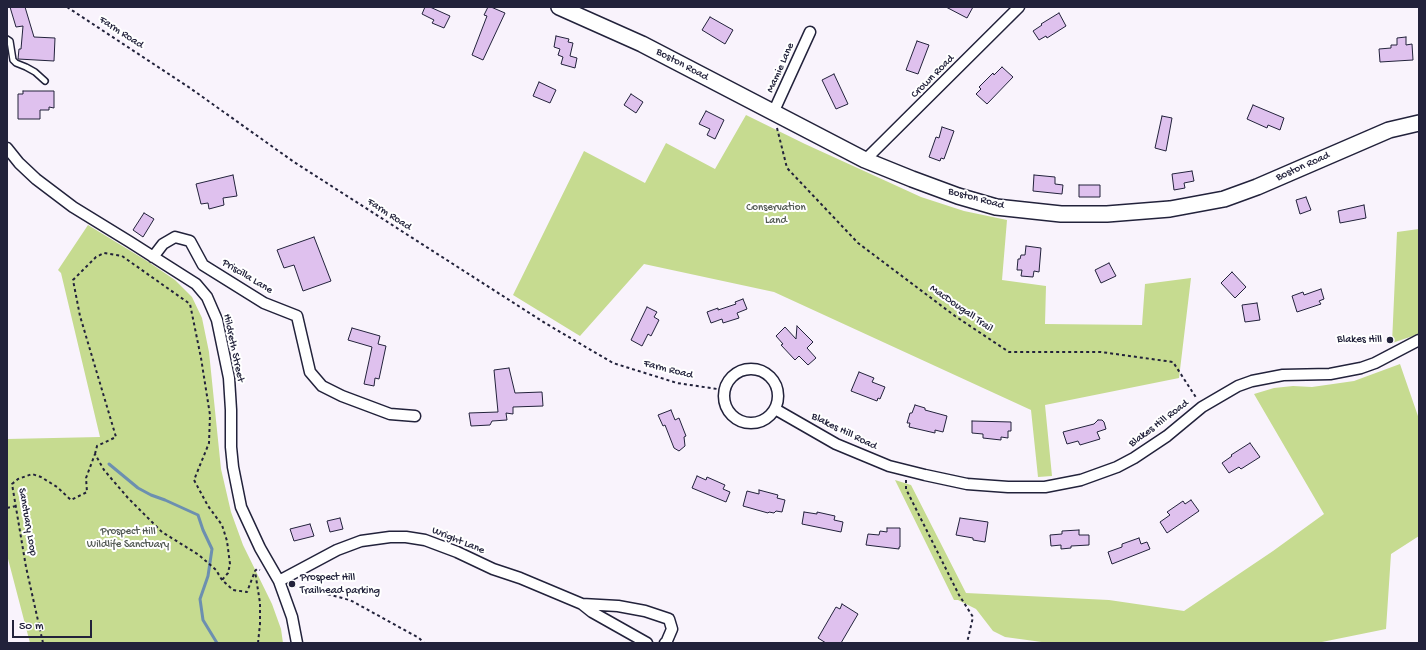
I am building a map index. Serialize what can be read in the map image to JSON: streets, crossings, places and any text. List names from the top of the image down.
{
  "streets": {
    "main road": ["Boston Road"],
    "street": [
      "Mamie Lane",
      "Crown Road",
      "Priscilla Lane",
      "Hildreth Street",
      "Blakes Hill Road",
      "Wright Lane"
    ],
    "path": ["Farm Road", "MacDougall Trail", "Sanctuary Loop"]
  },
  "crossings": [
    ["Farm Road", "Blakes Hill Road"],
    ["Boston Road", "Mamie Lane"],
    ["Boston Road", "Crown Road"],
    ["Boston Road", "MacDougall Trail"],
    ["Mamie Lane", "MacDougall Trail"],
    ["Priscilla Lane", "Hildreth Street"],
    ["MacDougall Trail", "Blakes Hill Road"],
    ["Hildreth Street", "Wright Lane"]
  ],
  "parks": ["Conservation Land", "Prospect Hill Wildlife Sanctuary"],
  "places": ["Blakes Hill", "Prospect Hill Trailhead parking"],
  "scale_bar": "50 m"
}
